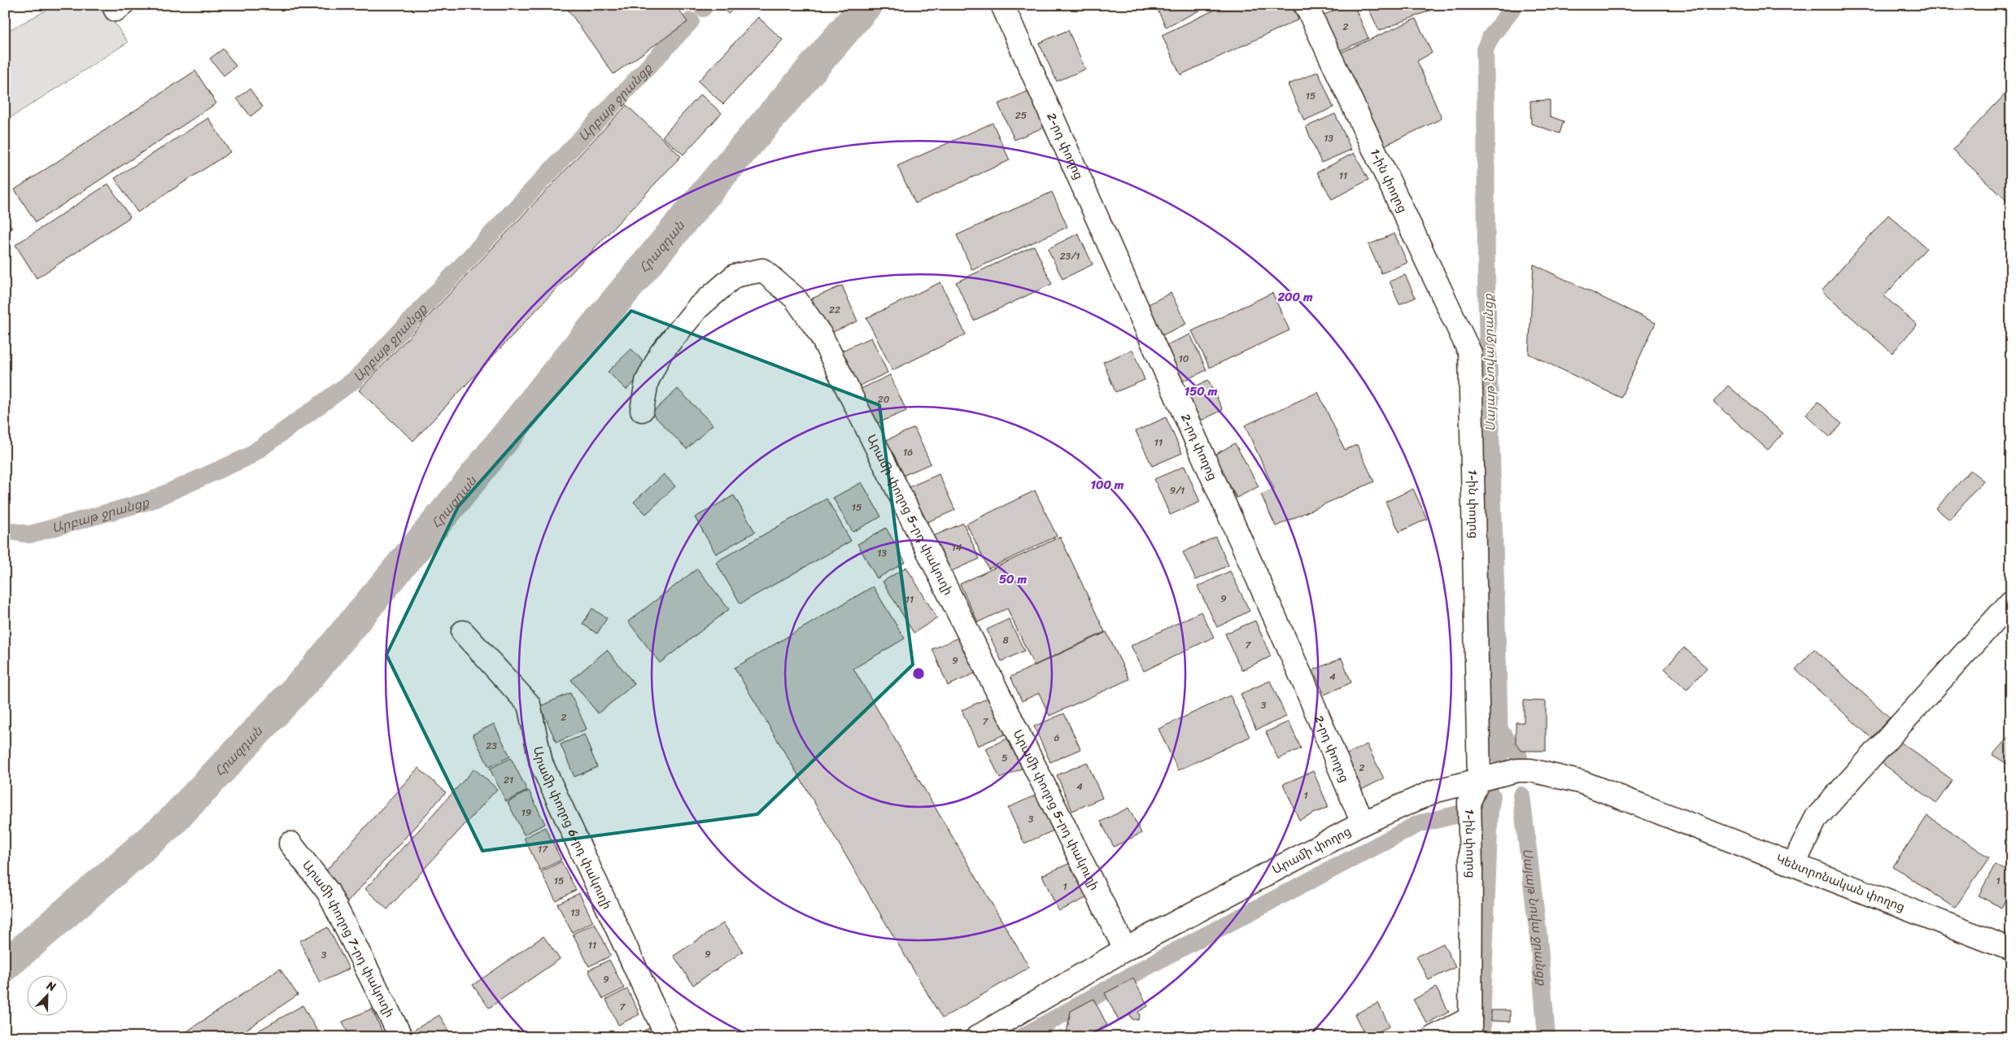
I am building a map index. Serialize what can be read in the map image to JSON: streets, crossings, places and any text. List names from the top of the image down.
{
  "streets": {
    "street": [
      "2-րդ փողոց",
      "1-ին փողոց",
      "Արամի փողոց 5-րդ փակուղի",
      "Արամի փողոց 6-րդ փակուղի",
      "Արամի փողոց",
      "Կենտրոնական փողոց",
      "Արամի փողոց 7-րդ փակուղի"
    ]
  },
  "crossings": [
    ["2-րդ փողոց", "Արամի փողոց"],
    ["1-ին փողոց", "Արամի փողոց"],
    ["Արամի փողոց 5-րդ փակուղի", "Արամի փողոց"],
    ["Արամի փողոց", "Կենտրոնական փողոց"]
  ],
  "water": ["Արբաթ ջրանցք", "Հրազդան", "Սայաթ Նովա ջրանցք"],
  "house_numbers": [
    "2",
    "15",
    "25",
    "13",
    "11",
    "23/1",
    "22",
    "10",
    "20",
    "11",
    "16",
    "9/1",
    "15",
    "14",
    "13",
    "9",
    "11",
    "8",
    "7",
    "9",
    "4",
    "3",
    "2",
    "7",
    "6",
    "23",
    "5",
    "2",
    "21",
    "4",
    "1",
    "19",
    "3",
    "17",
    "15",
    "1",
    "1",
    "13",
    "11",
    "9",
    "3",
    "9",
    "7"
  ],
  "north": "top right",
  "rings": [
    "200 m",
    "150 m",
    "100 m",
    "50 m"
  ]
}
